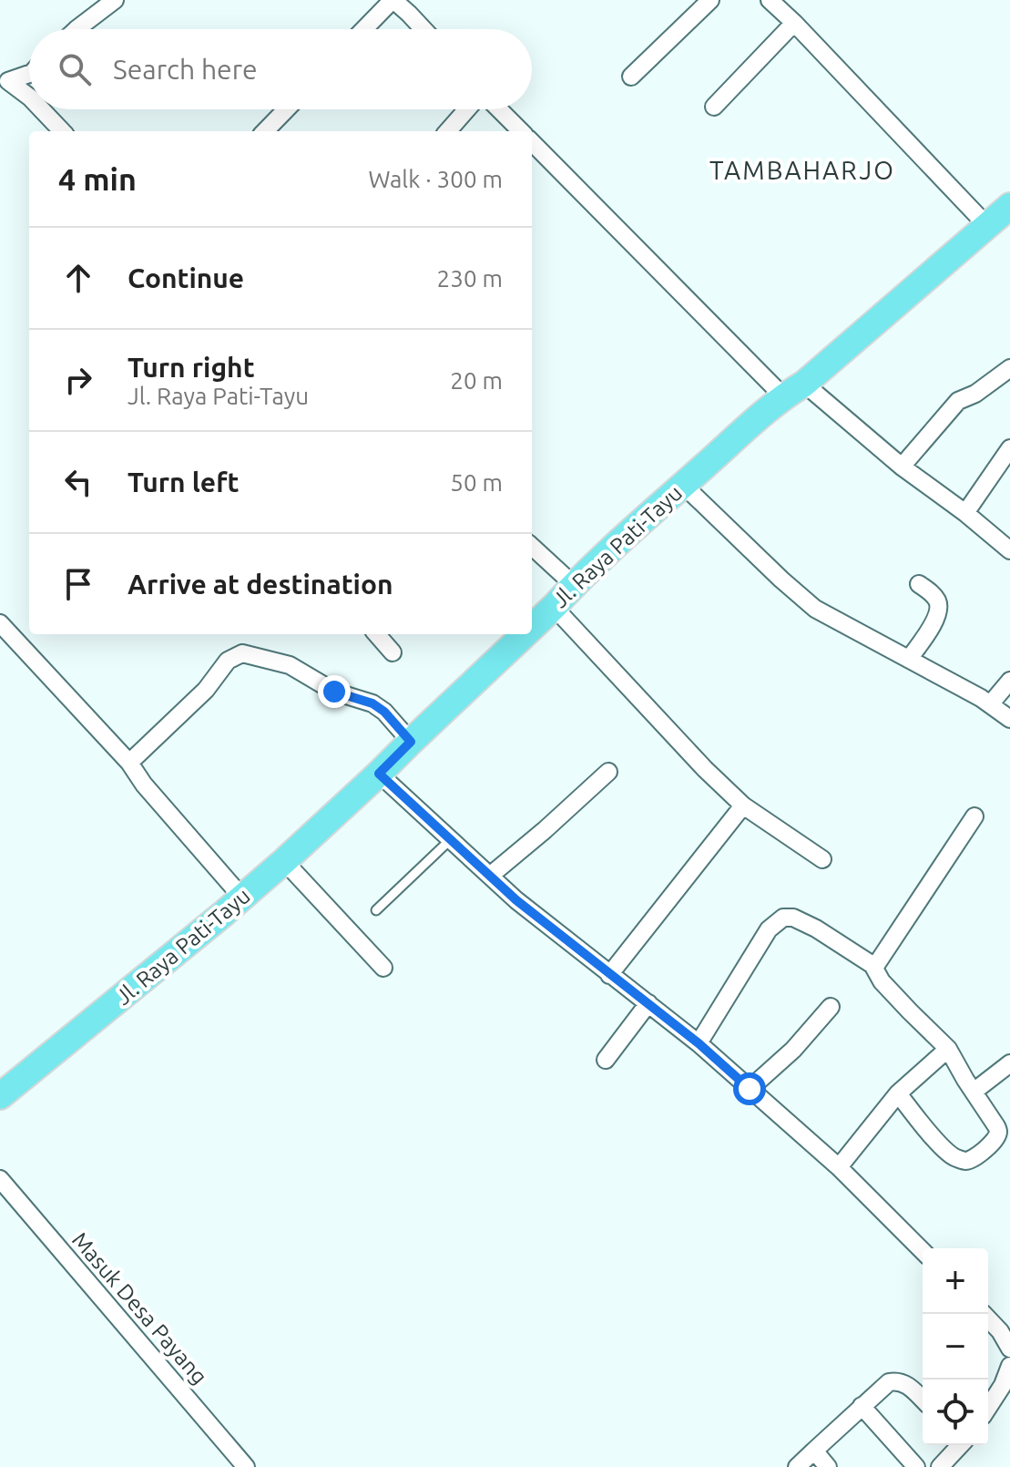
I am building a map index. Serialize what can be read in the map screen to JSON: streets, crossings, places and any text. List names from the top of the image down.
{
  "streets": {
    "main road": ["Jl. Raya Pati-Tayu"],
    "street": ["Masuk Desa Payang"]
  },
  "districts": ["TAMBAHARJO"],
  "page": {
    "search": "Search here",
    "heading": ["4 min", "Walk · 300 m"],
    "list": [
      ["Continue", "230 m"],
      ["Turn right", "Jl. Raya Pati-Tayu", "20 m"],
      ["Turn left", "50 m"],
      "Arrive at destination"
    ],
    "map_buttons": ["+", "−"]
  }
}
